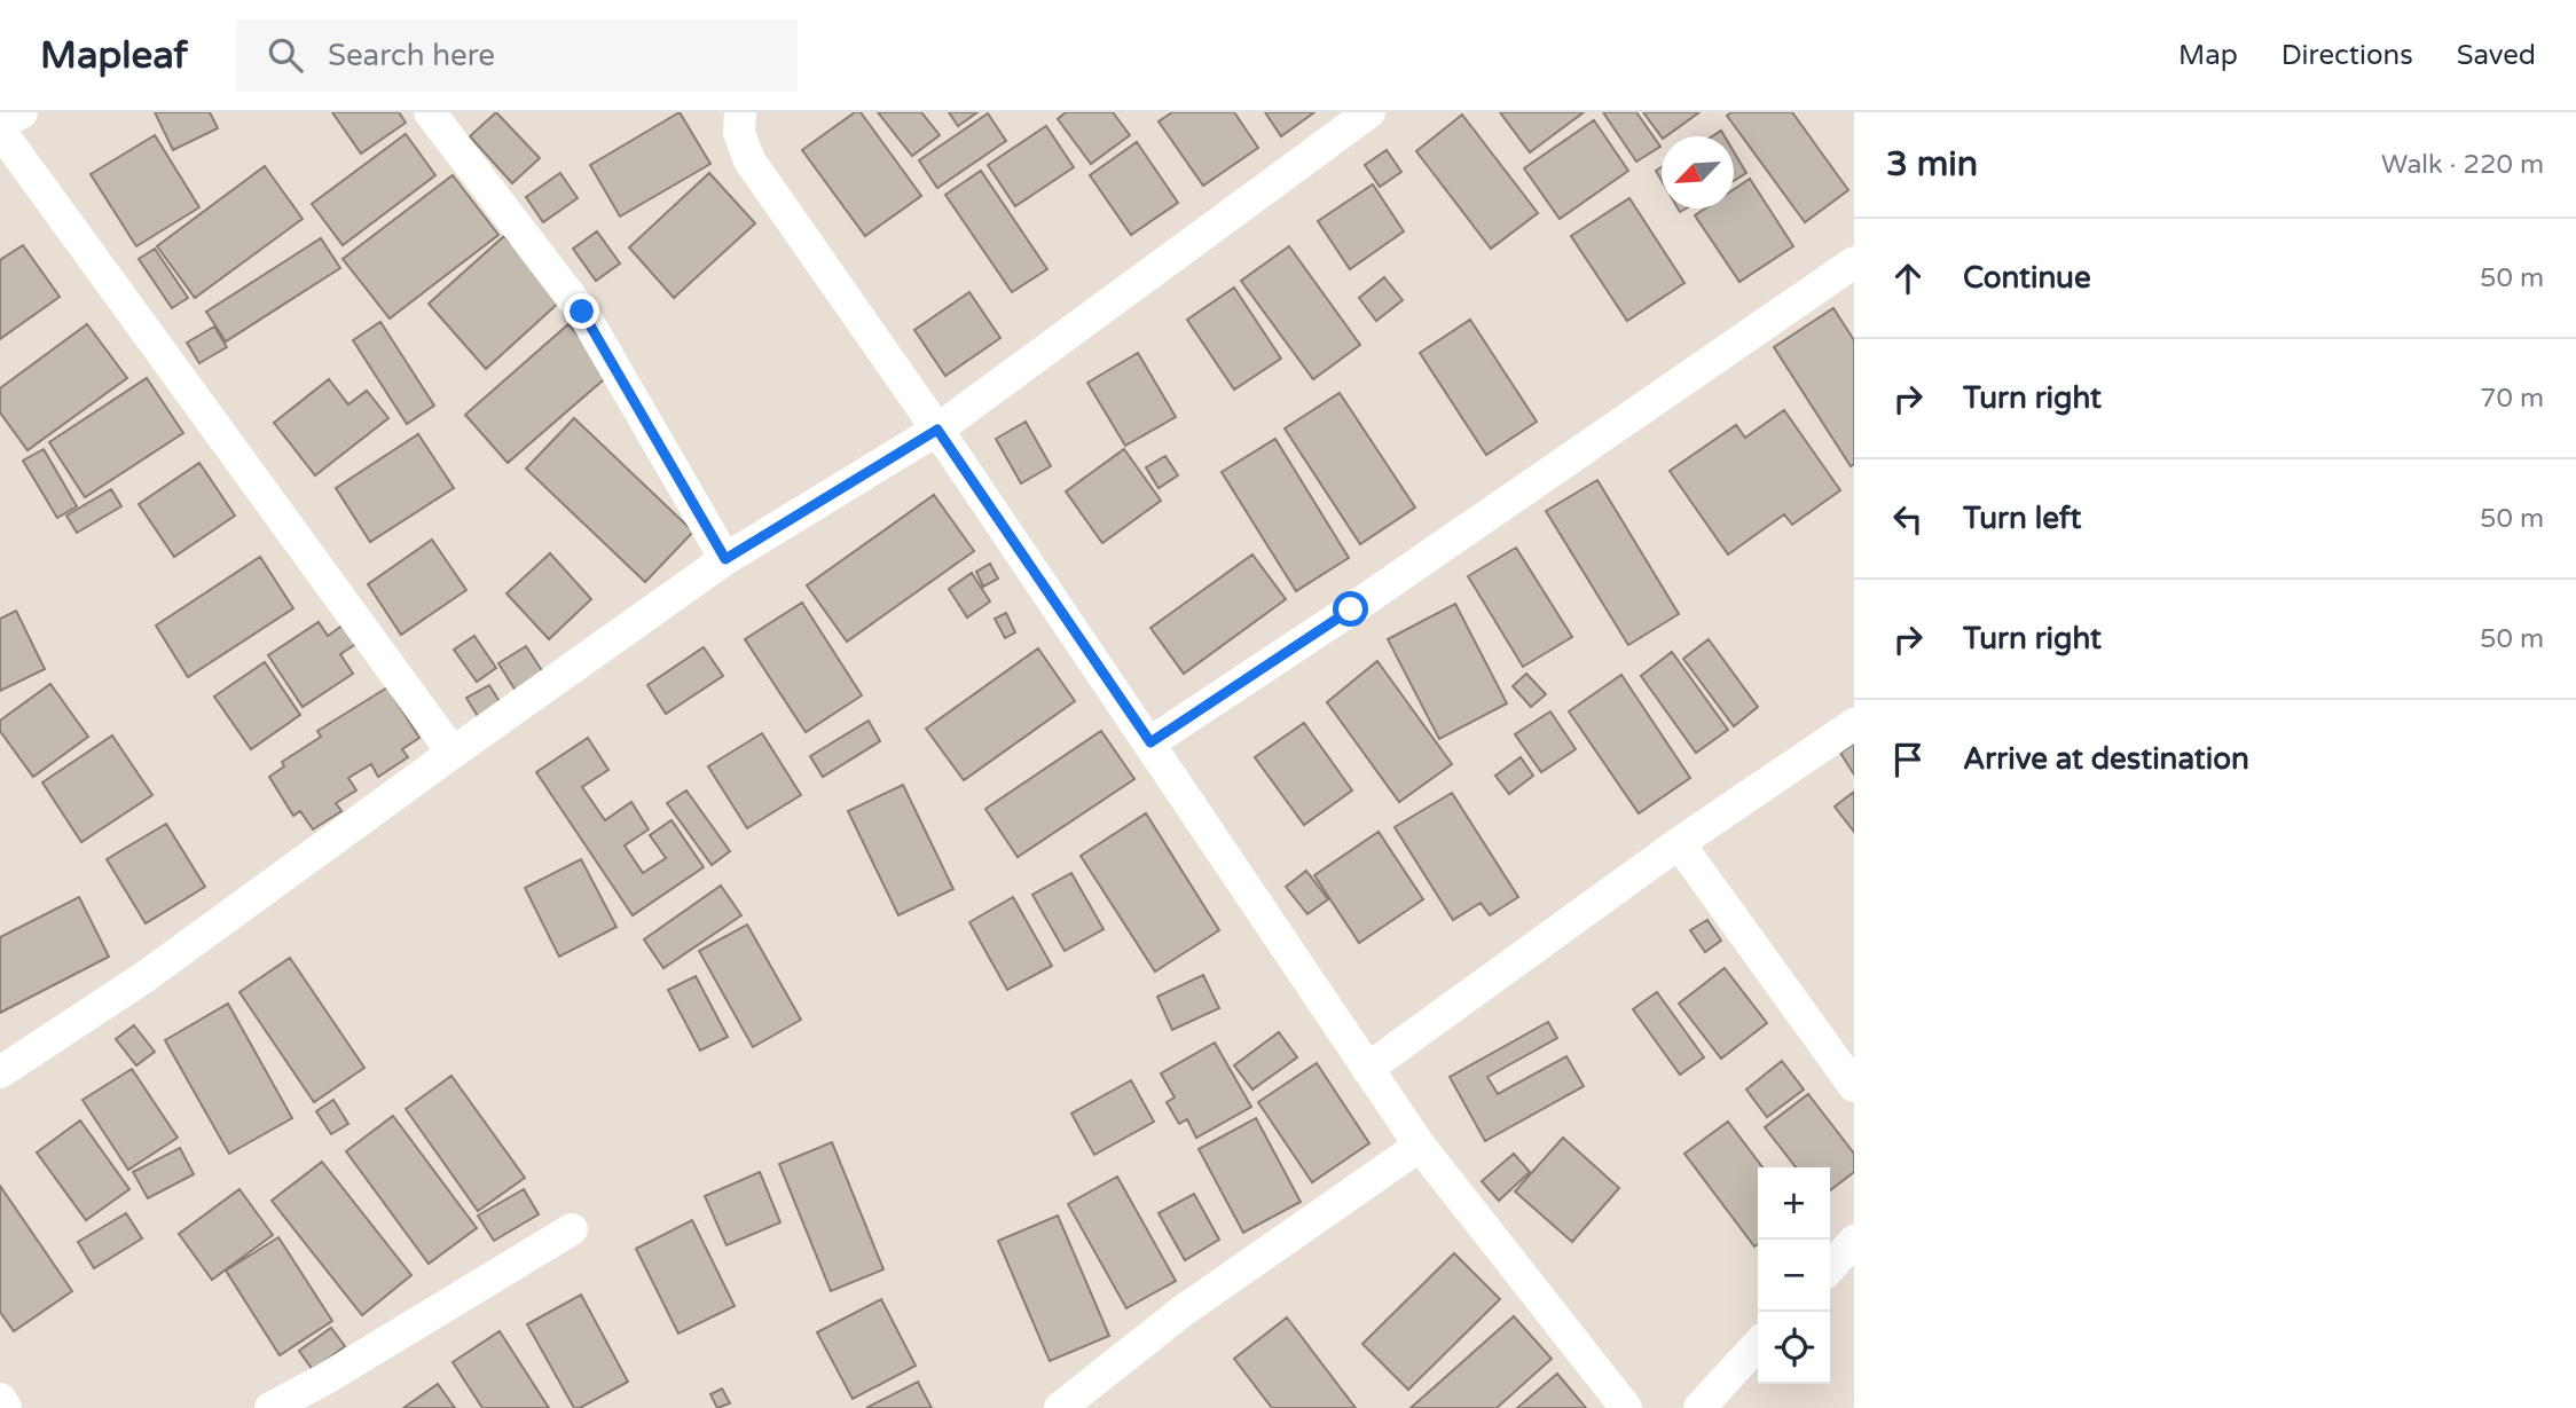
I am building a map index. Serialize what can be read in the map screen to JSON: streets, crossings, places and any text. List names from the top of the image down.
{
  "north": "bottom left",
  "page": {
    "header": "Mapleaf",
    "search": "Search here",
    "nav": ["Map", "Directions", "Saved"],
    "heading": ["3 min", "Walk · 220 m"],
    "list": [
      ["Continue", "50 m"],
      ["Turn right", "70 m"],
      ["Turn left", "50 m"],
      ["Turn right", "50 m"],
      "Arrive at destination"
    ],
    "map_buttons": ["+", "−"]
  }
}
